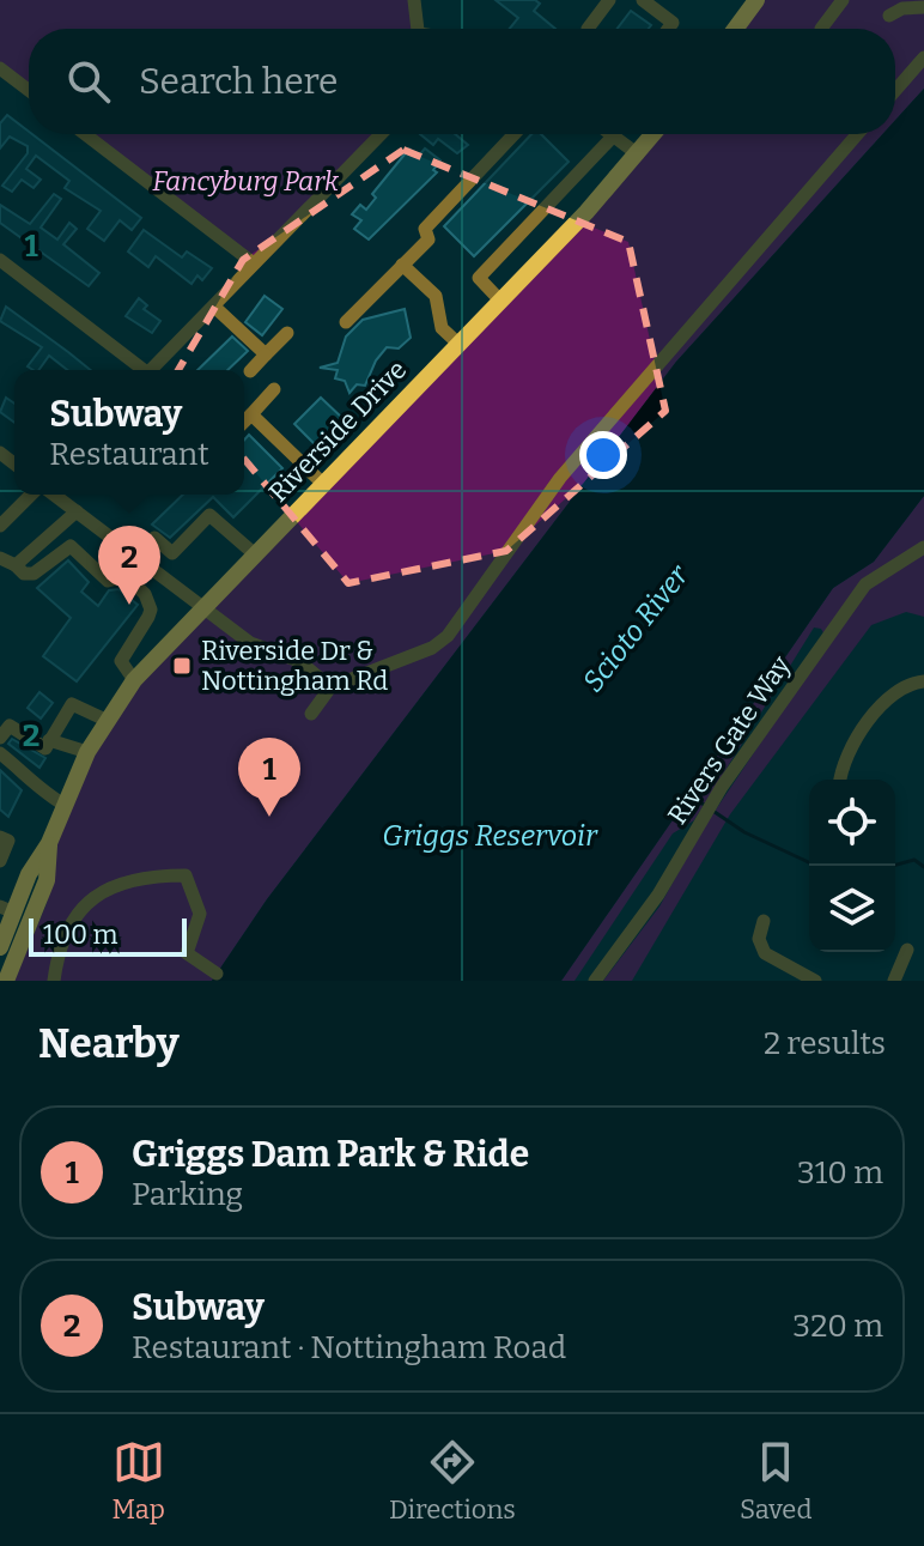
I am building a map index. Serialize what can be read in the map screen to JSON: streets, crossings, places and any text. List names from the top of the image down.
{
  "streets": {
    "main road": ["Riverside Drive"],
    "street": ["Rivers Gate Way"]
  },
  "water": ["Scioto River", "Griggs Reservoir"],
  "parks": ["Fancyburg Park"],
  "places": {
    "transit": ["Riverside Dr & Nottingham Rd"]
  },
  "scale_bar": "100 m",
  "page": {
    "search": "Search here",
    "popup": ["Subway", "Restaurant"],
    "pins": ["2", "1"],
    "scale": "100 m",
    "heading": ["Nearby", "2 results"],
    "list": [
      {
        "mark": "1",
        "name": "Griggs Dam Park & Ride",
        "note": "Parking",
        "value": "310 m"
      },
      {
        "mark": "2",
        "name": "Subway",
        "note": "Restaurant · Nottingham Road",
        "value": "320 m"
      }
    ],
    "nav": ["Map", "Directions", "Saved"]
  },
  "grid": {
    "rows": ["1", "2"]
  }
}
